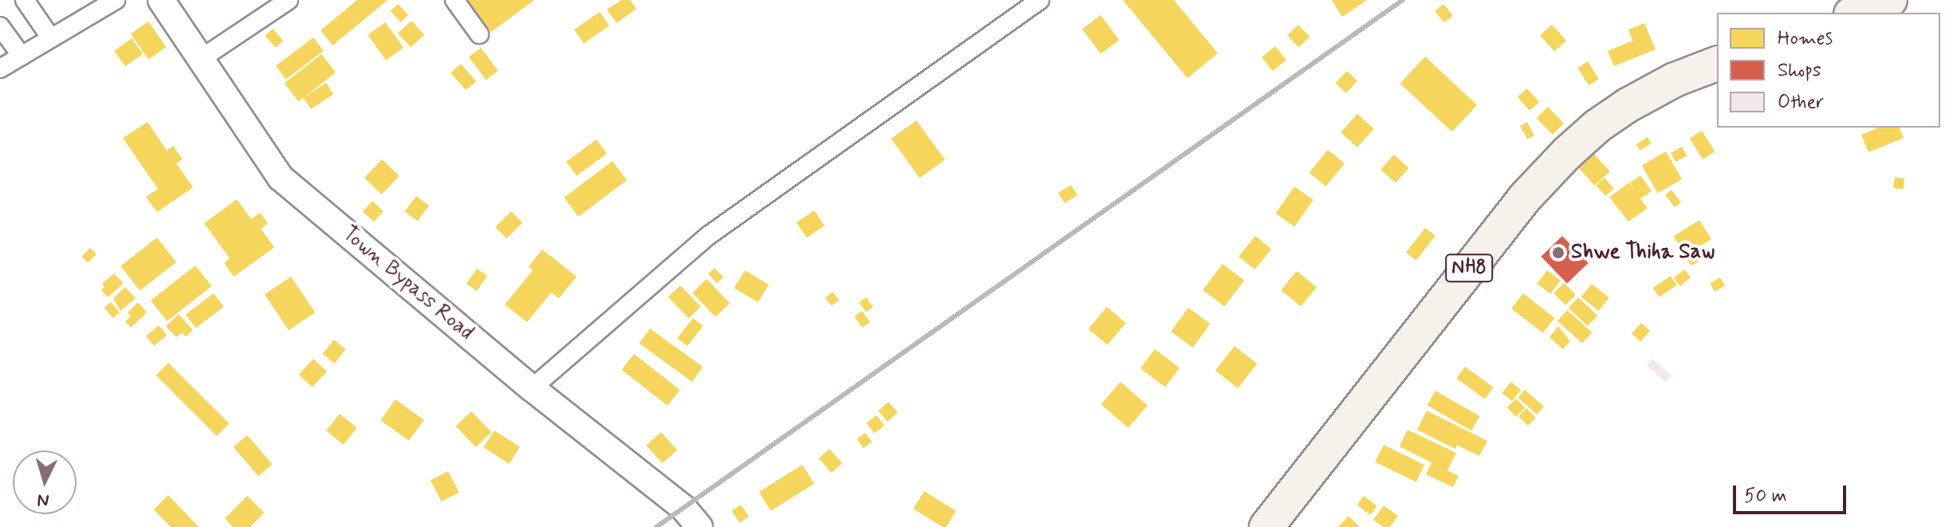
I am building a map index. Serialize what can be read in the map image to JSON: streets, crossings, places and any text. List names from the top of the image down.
{
  "streets": {
    "highway": ["NH8"],
    "main road": ["Town Bypass Road"]
  },
  "places": ["Shwe Thiha Saw"],
  "legend": ["Homes", "Shops", "Other"],
  "scale_bar": "50 m",
  "north": "bottom"
}
